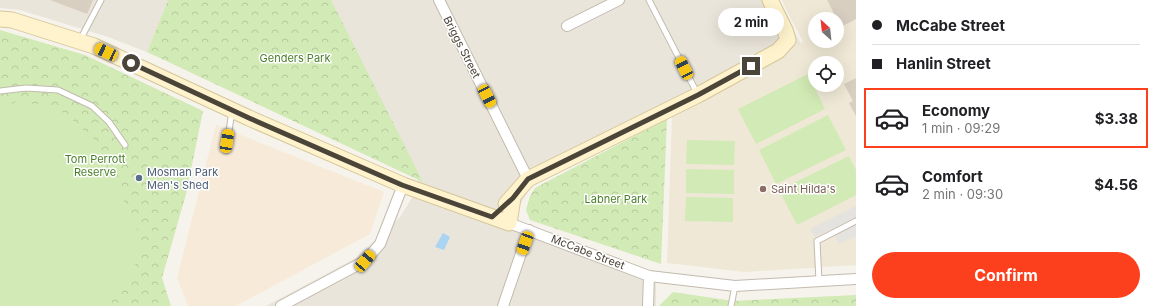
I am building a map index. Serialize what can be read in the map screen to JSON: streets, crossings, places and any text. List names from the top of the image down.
{
  "streets": {
    "street": ["Briggs Street", "McCabe Street"]
  },
  "parks": ["Genders Park", "Tom Perrott Reserve", "Labner Park"],
  "places": ["Mosman Park Men's Shed", "Saint Hilda's"],
  "north": "top left",
  "page": {
    "banner": ["McCabe Street", "Hanlin Street"],
    "bubble": "2 min",
    "list": [
      {
        "name": "Economy",
        "note": "1 min · 09:29",
        "value": "$3.38"
      },
      {
        "name": "Comfort",
        "note": "2 min · 09:30",
        "value": "$4.56"
      }
    ],
    "buttons": "Confirm"
  }
}
